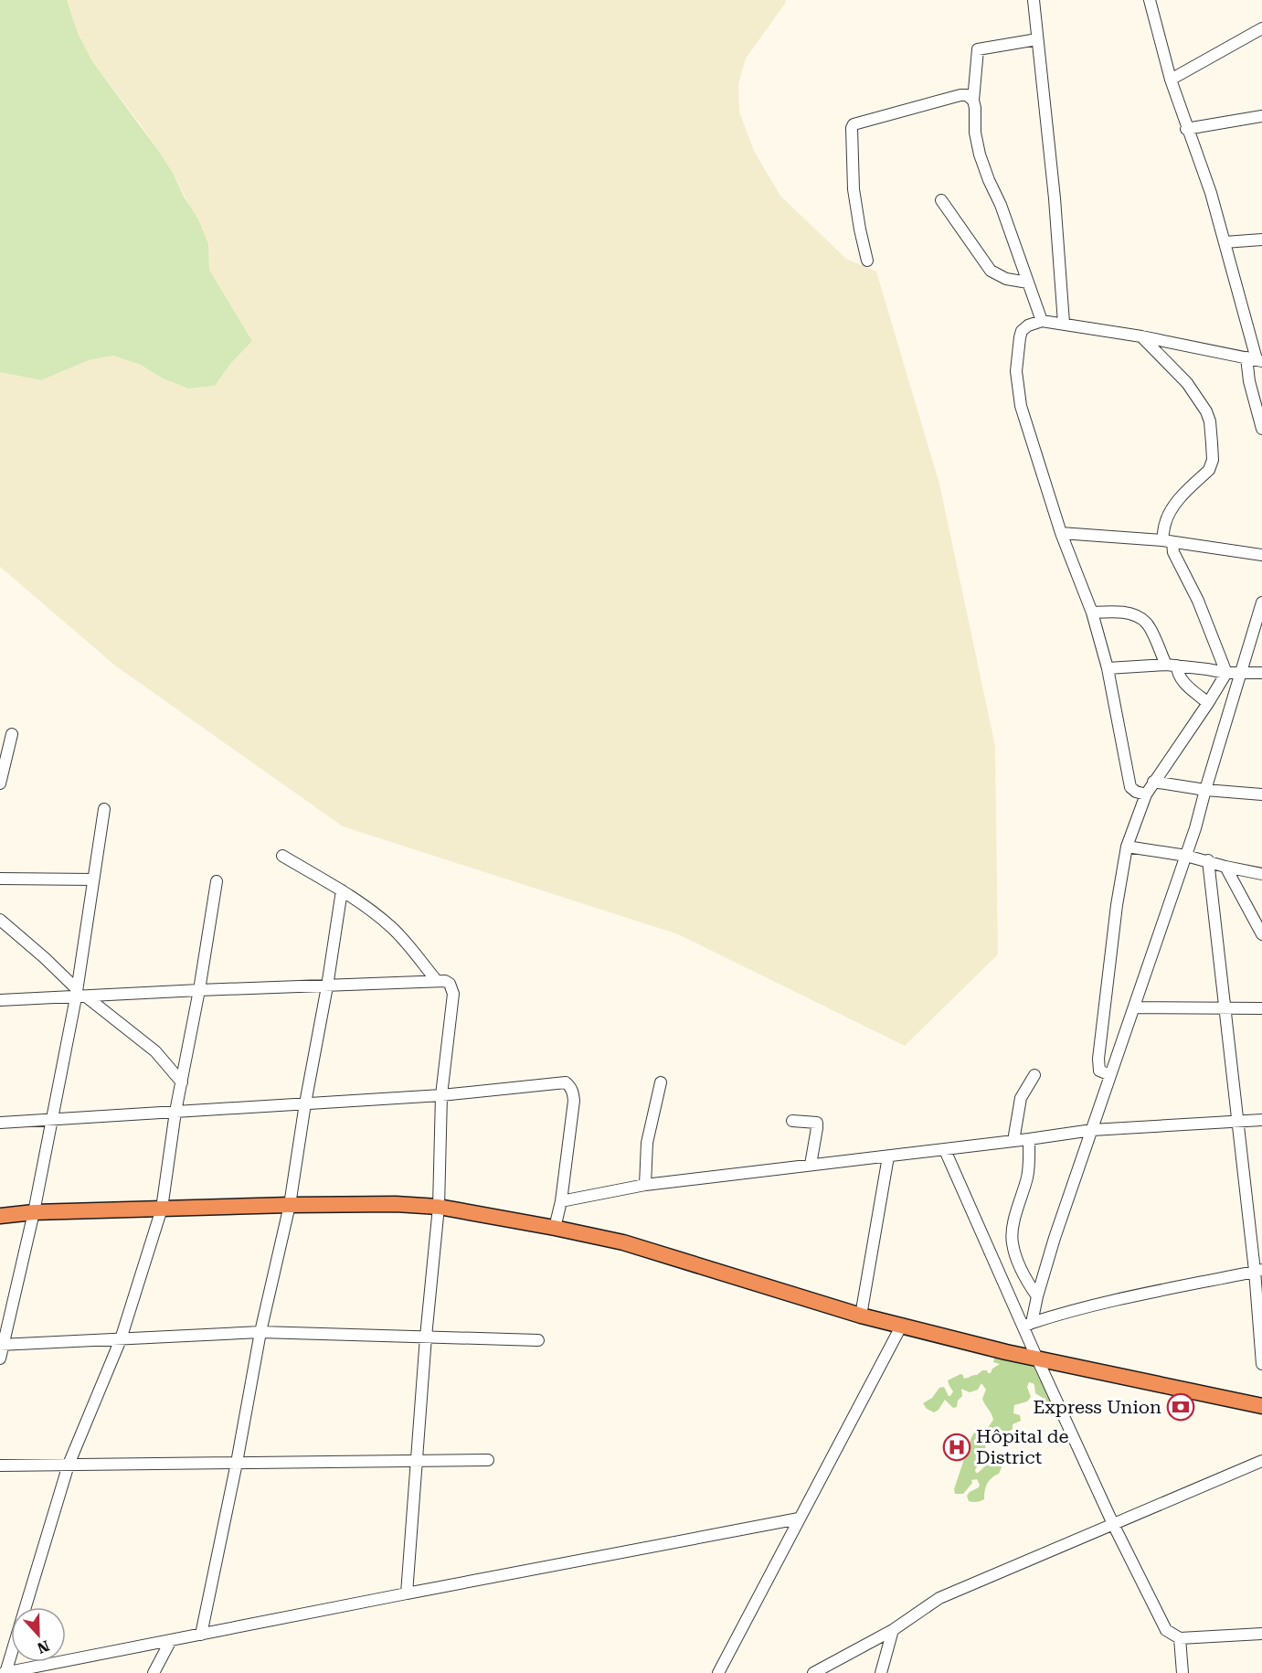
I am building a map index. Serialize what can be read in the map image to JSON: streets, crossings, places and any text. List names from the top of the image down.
{
  "places": {
    "bank": ["Express Union"],
    "hospital": ["Hôpital de District"]
  },
  "north": "bottom"
}
